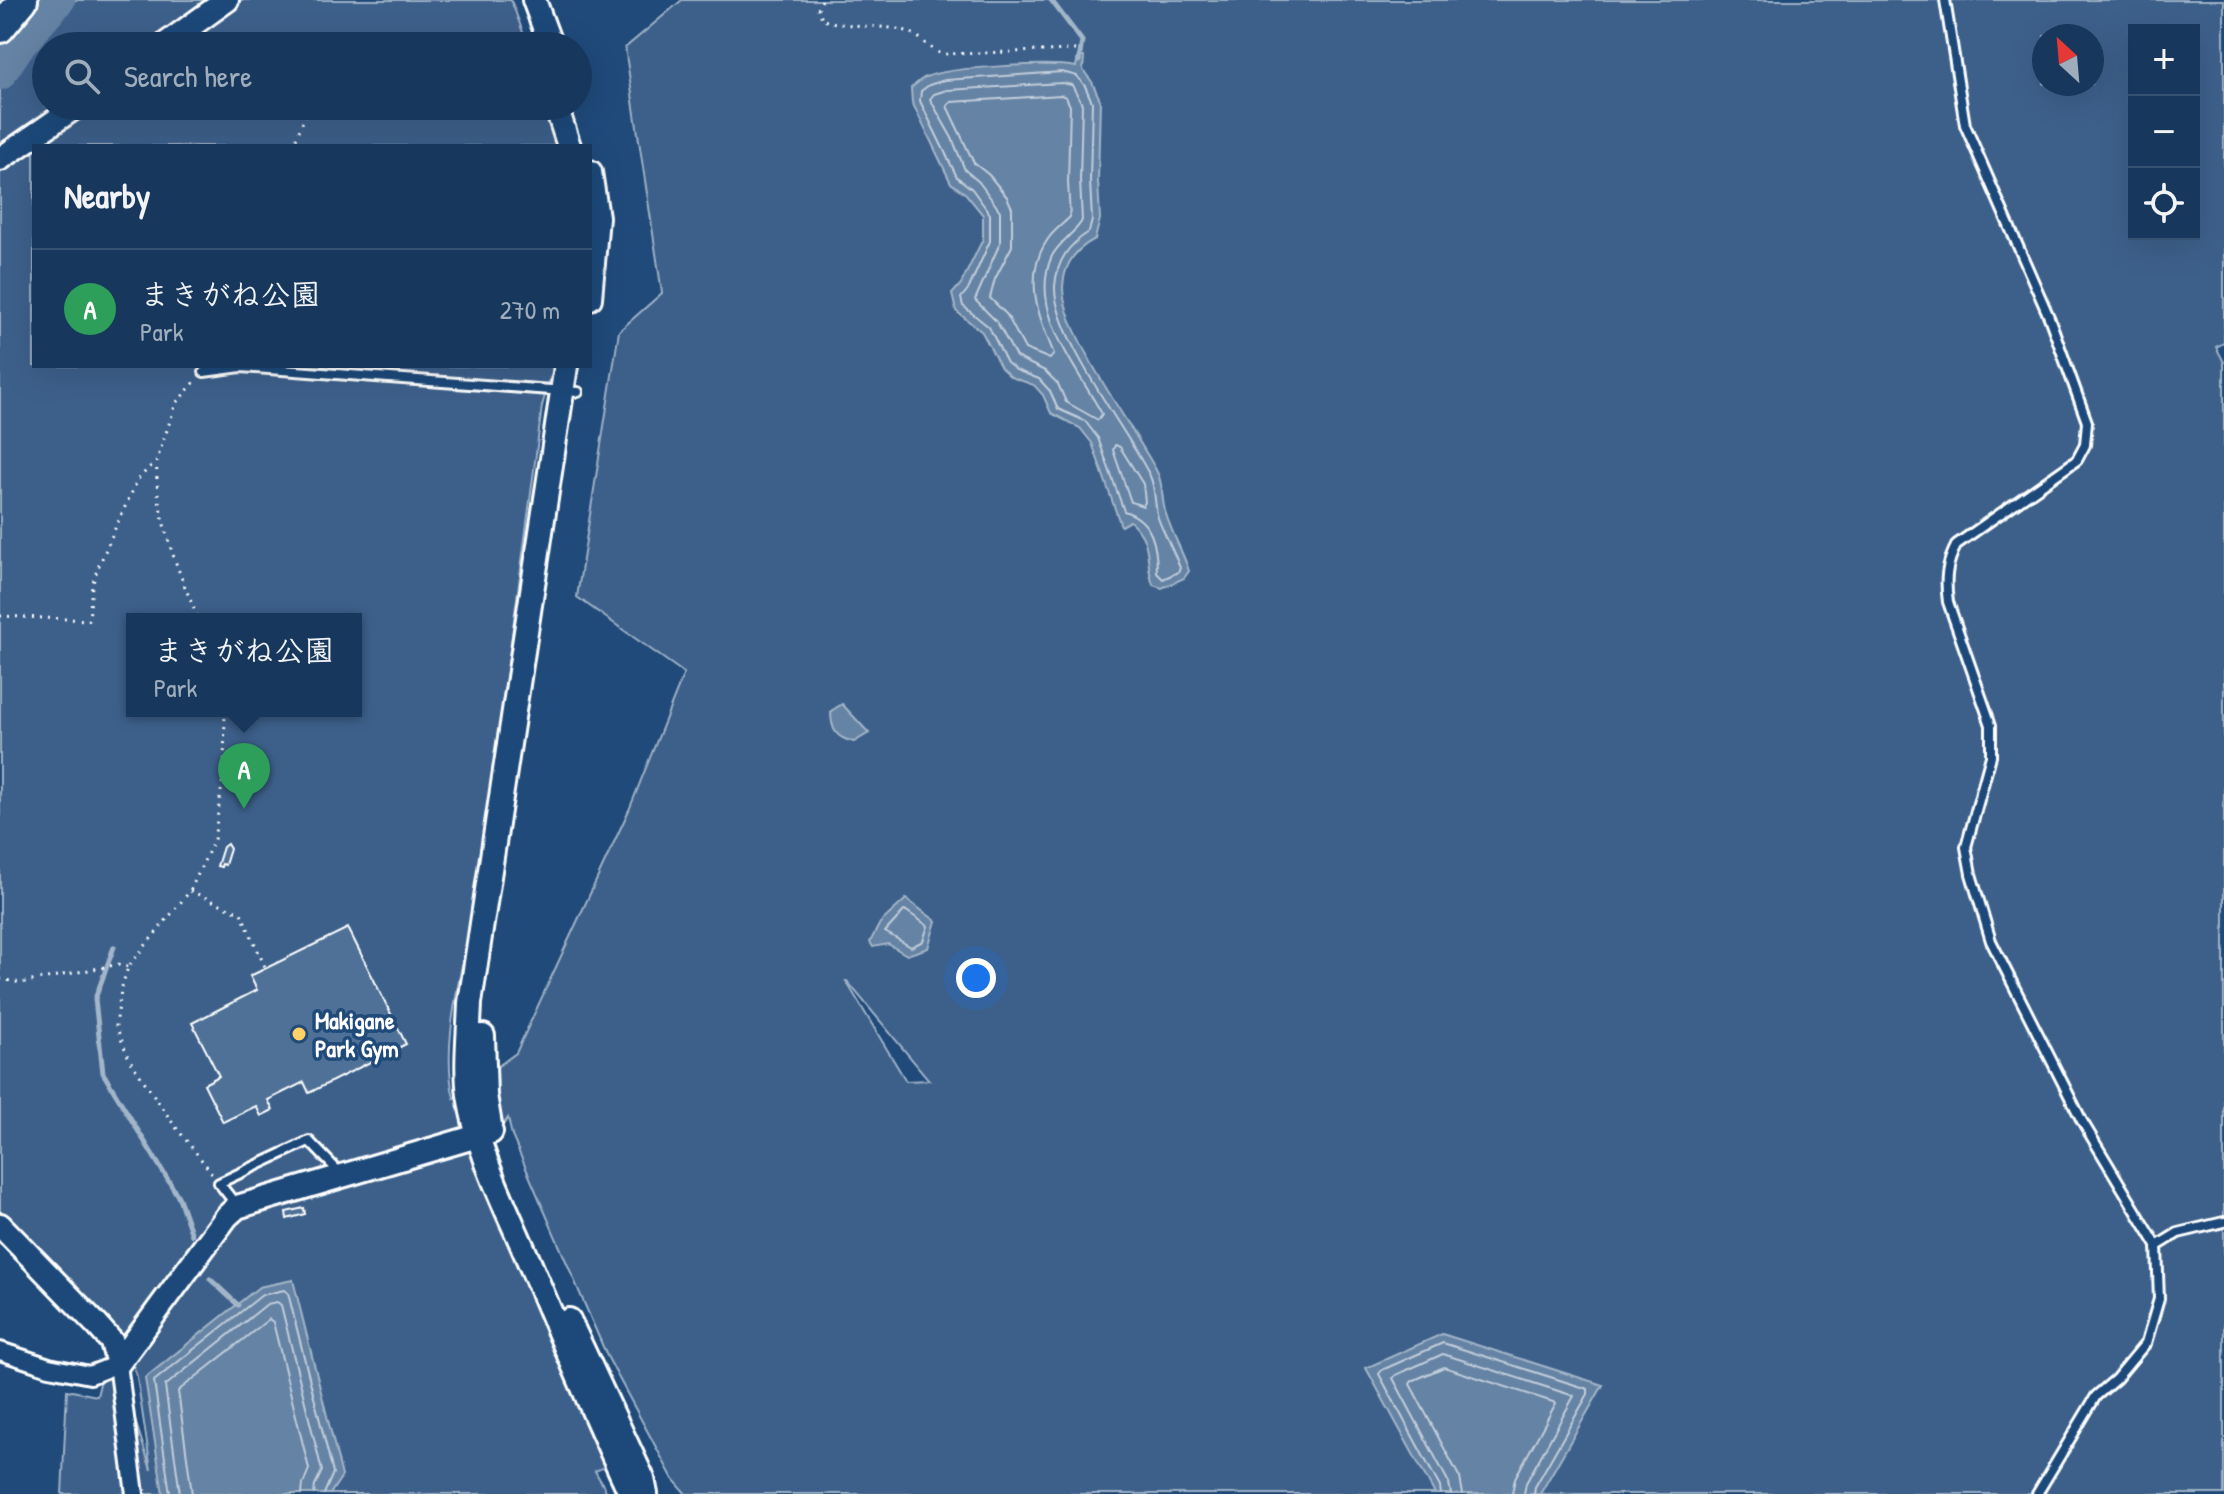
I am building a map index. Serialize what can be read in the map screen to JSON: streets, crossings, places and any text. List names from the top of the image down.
{
  "places": ["Makigane Park Gym"],
  "north": "top left",
  "page": {
    "map_buttons": ["+", "−"],
    "search": "Search here",
    "heading": "Nearby",
    "list": [
      {
        "mark": "A",
        "name": "まきがね公園",
        "note": "Park",
        "value": "270 m"
      }
    ],
    "popup": ["まきがね公園", "Park"],
    "pins": "A"
  }
}
